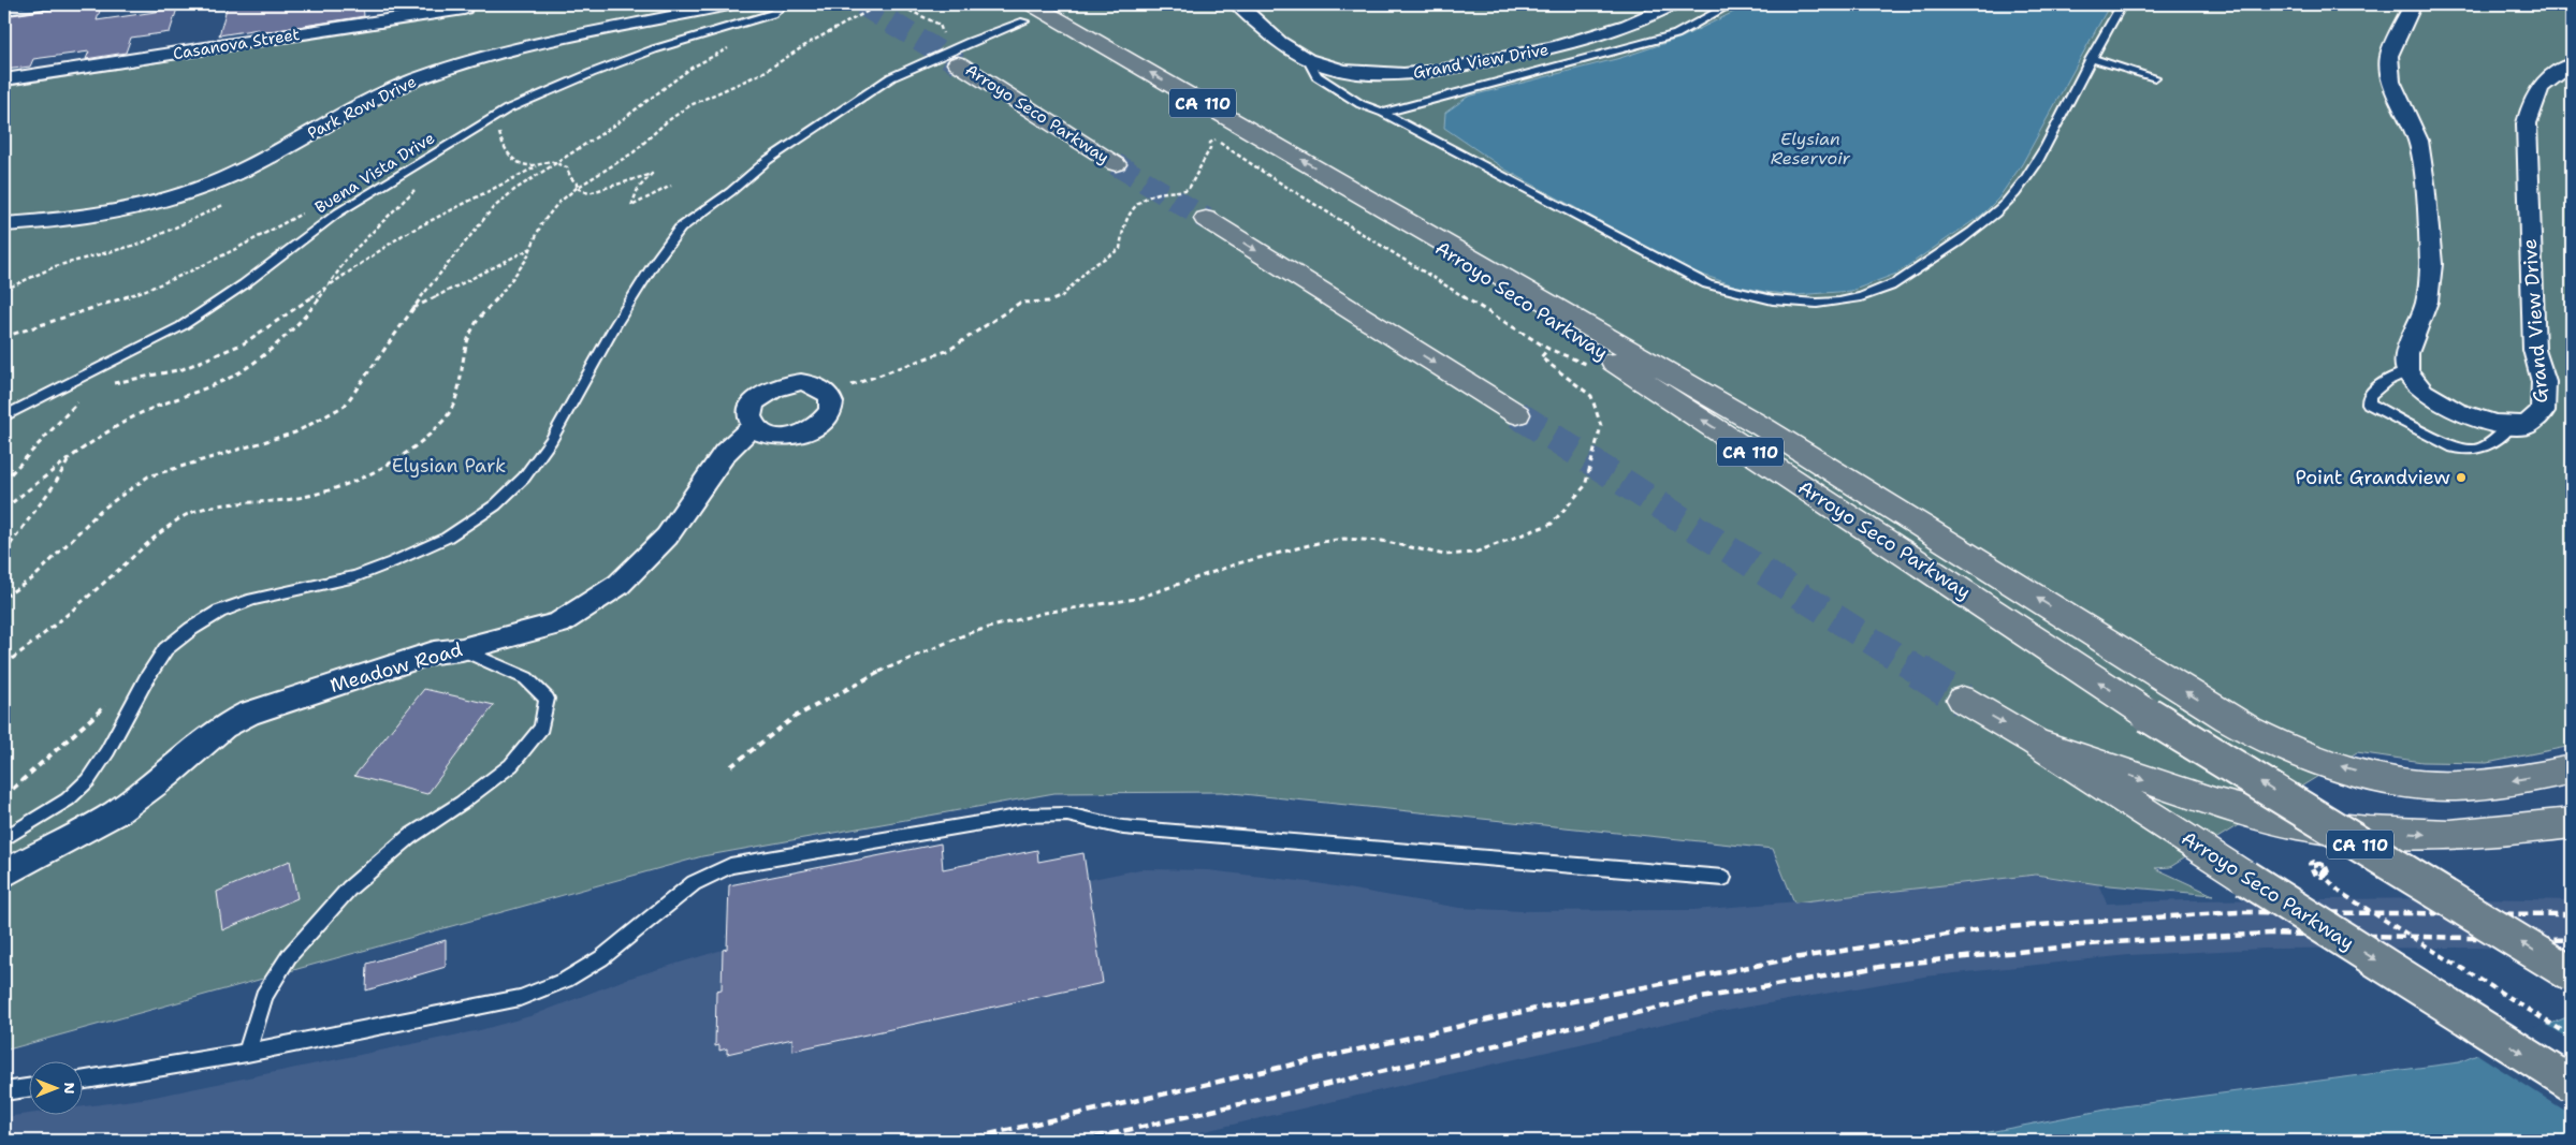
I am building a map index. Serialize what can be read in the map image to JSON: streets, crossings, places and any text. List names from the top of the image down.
{
  "streets": {
    "highway": ["CA 110", "Arroyo Seco Parkway"],
    "street": [
      "Casanova Street",
      "Grand View Drive",
      "Park Row Drive",
      "Meadow Road"
    ],
    "lane": ["Buena Vista Drive"]
  },
  "water": ["Elysian Reservoir"],
  "parks": ["Elysian Park"],
  "places": ["Point Grandview"],
  "north": "right"
}
